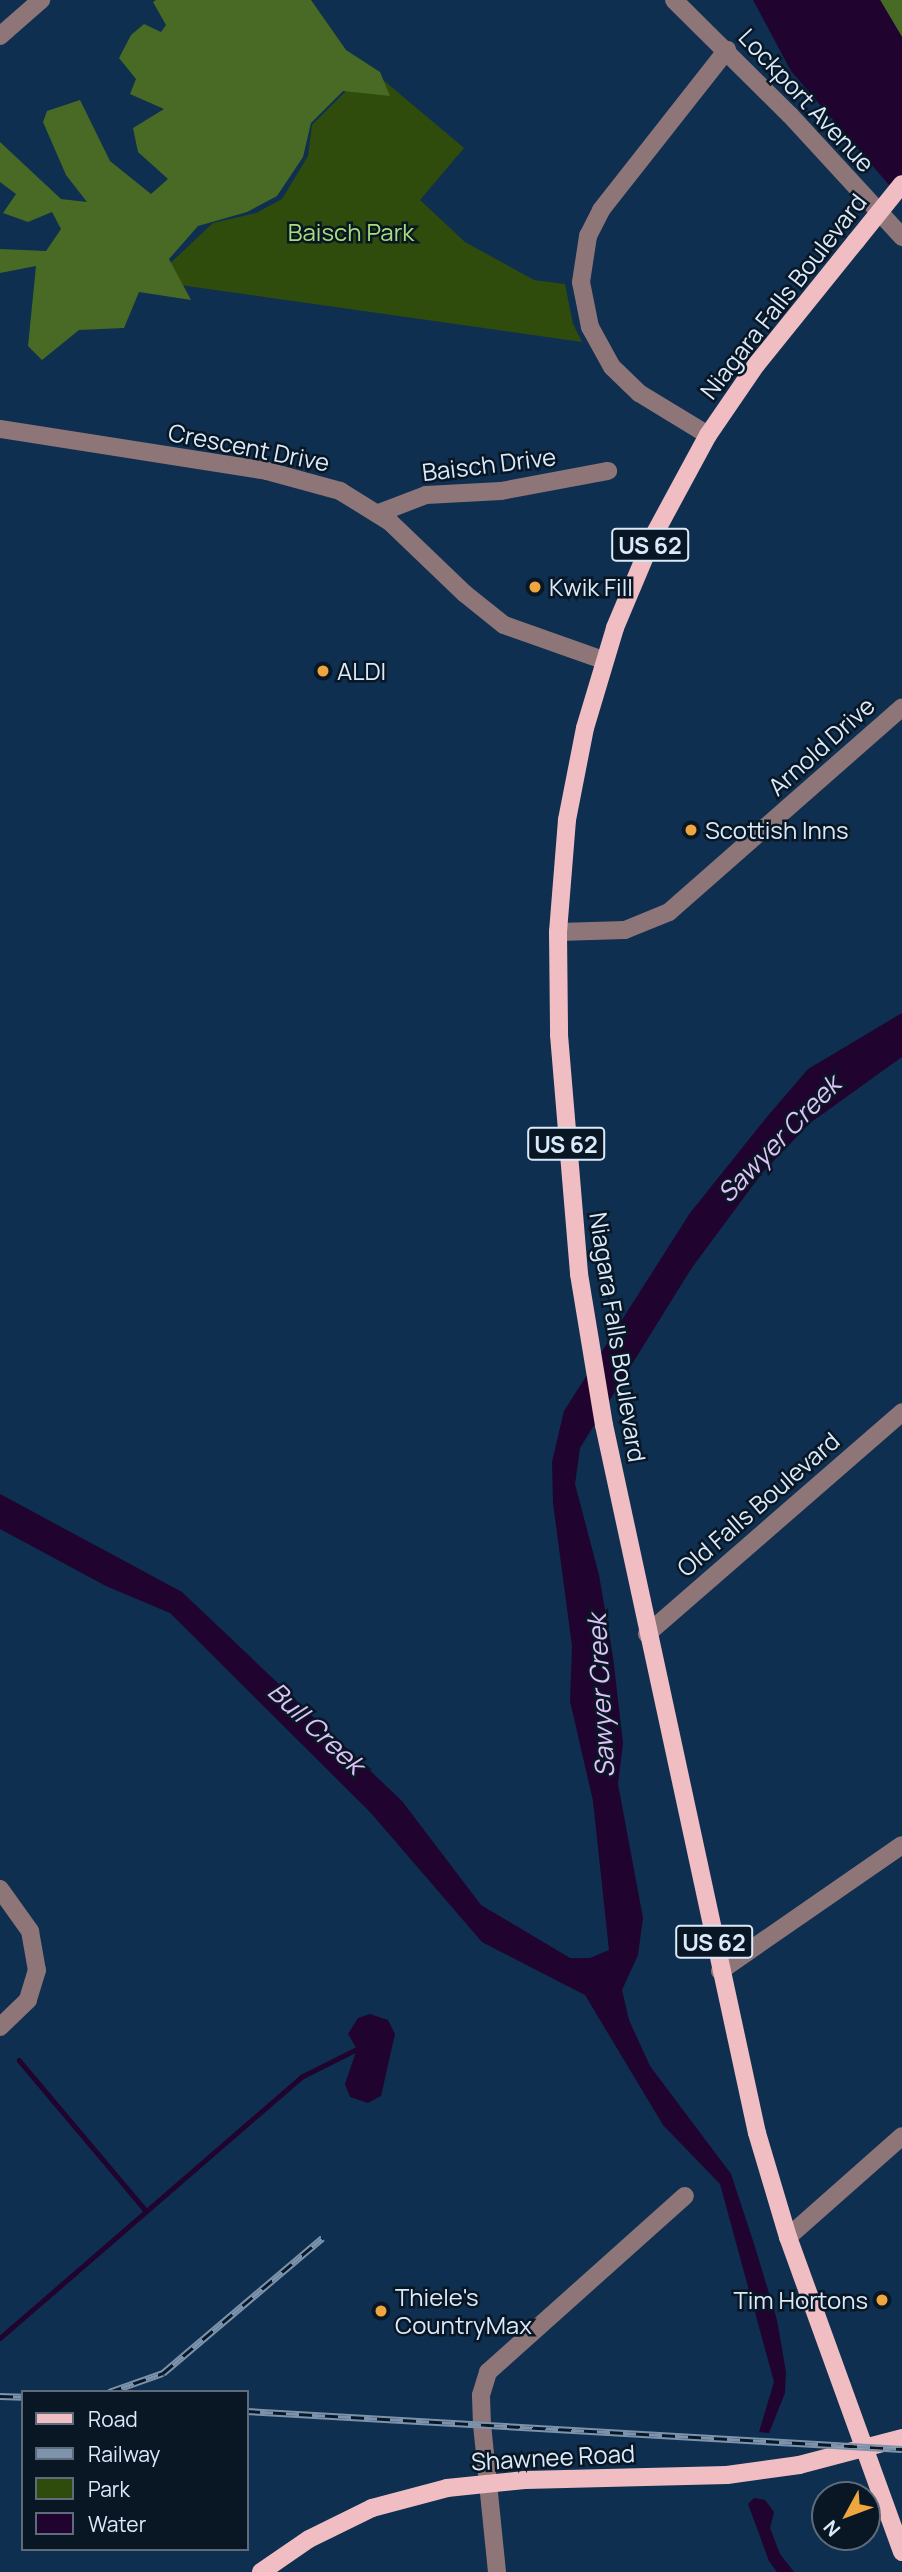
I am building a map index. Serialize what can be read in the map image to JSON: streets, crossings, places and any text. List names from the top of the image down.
{
  "streets": {
    "main road": ["Niagara Falls Boulevard", "US 62", "Shawnee Road"],
    "street": [
      "Lockport Avenue",
      "Crescent Drive",
      "Baisch Drive",
      "Arnold Drive",
      "Old Falls Boulevard"
    ]
  },
  "crossings": [
    ["Niagara Falls Boulevard", "Crescent Drive"],
    ["Niagara Falls Boulevard", "Arnold Drive"],
    ["Niagara Falls Boulevard", "Old Falls Boulevard"],
    ["Niagara Falls Boulevard", "Shawnee Road"],
    ["Crescent Drive", "Baisch Drive"]
  ],
  "water": ["Sawyer Creek", "Bull Creek"],
  "parks": ["Baisch Park"],
  "places": [
    "Kwik Fill",
    "ALDI",
    "Scottish Inns",
    "Tim Hortons",
    "Thiele's CountryMax"
  ],
  "legend": [
    "Road",
    "Railway",
    "Park",
    "Water"
  ],
  "north": "bottom left"
}
